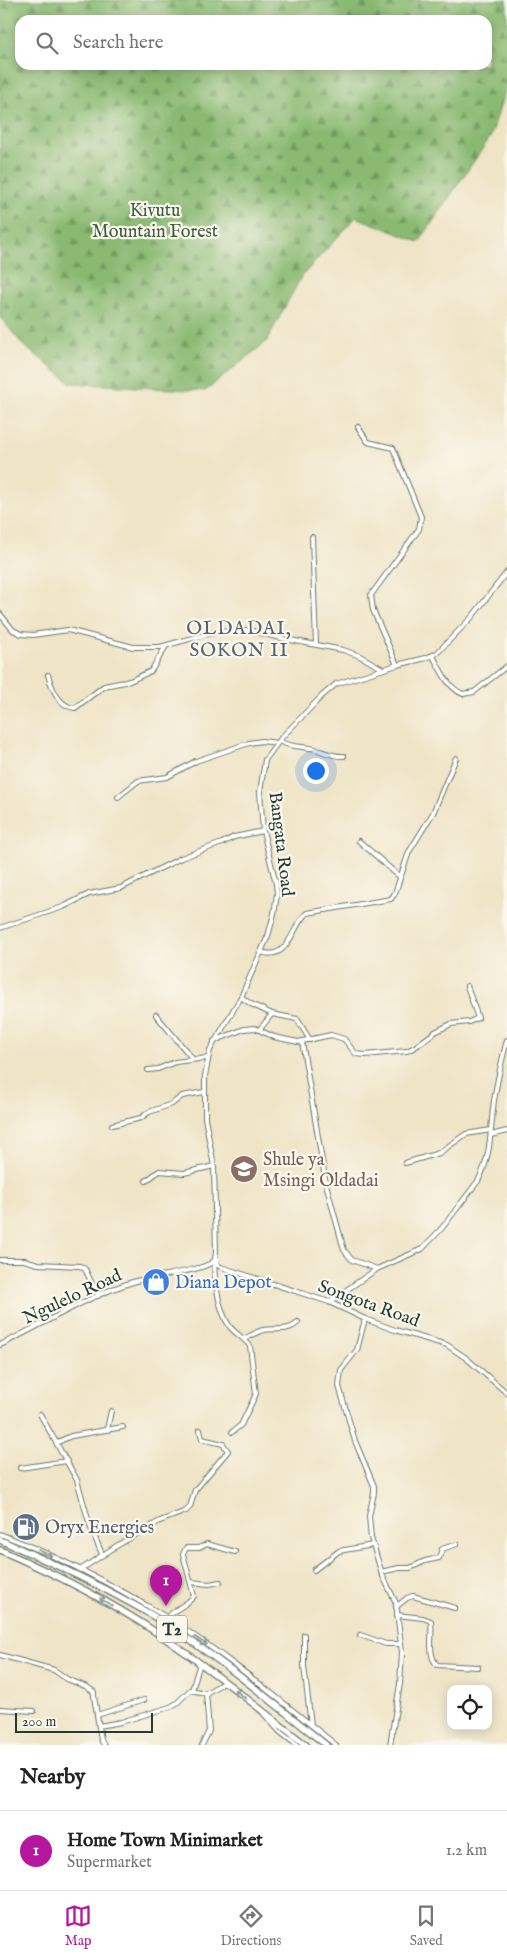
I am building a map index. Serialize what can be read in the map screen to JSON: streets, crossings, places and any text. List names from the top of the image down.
{
  "streets": {
    "highway": ["T2"],
    "street": ["Bangata Road", "Ngulelo Road", "Songota Road"]
  },
  "crossings": [
    ["Bangata Road", "Ngulelo Road"],
    ["Bangata Road", "Songota Road"],
    ["Ngulelo Road", "Songota Road"]
  ],
  "districts": ["OLDADAI, SOKON II"],
  "parks": ["Kivutu Mountain Forest"],
  "places": {
    "school or university": ["Shule ya Msingi Oldadai"],
    "shop": ["Diana Depot"],
    "fuel station": ["Oryx Energies"]
  },
  "scale_bar": "200 m",
  "page": {
    "search": "Search here",
    "pins": "1",
    "scale": "200 m",
    "heading": "Nearby",
    "list": [
      {
        "mark": "1",
        "name": "Home Town Minimarket",
        "note": "Supermarket",
        "value": "1.2 km"
      }
    ],
    "nav": ["Map", "Directions", "Saved"]
  }
}
